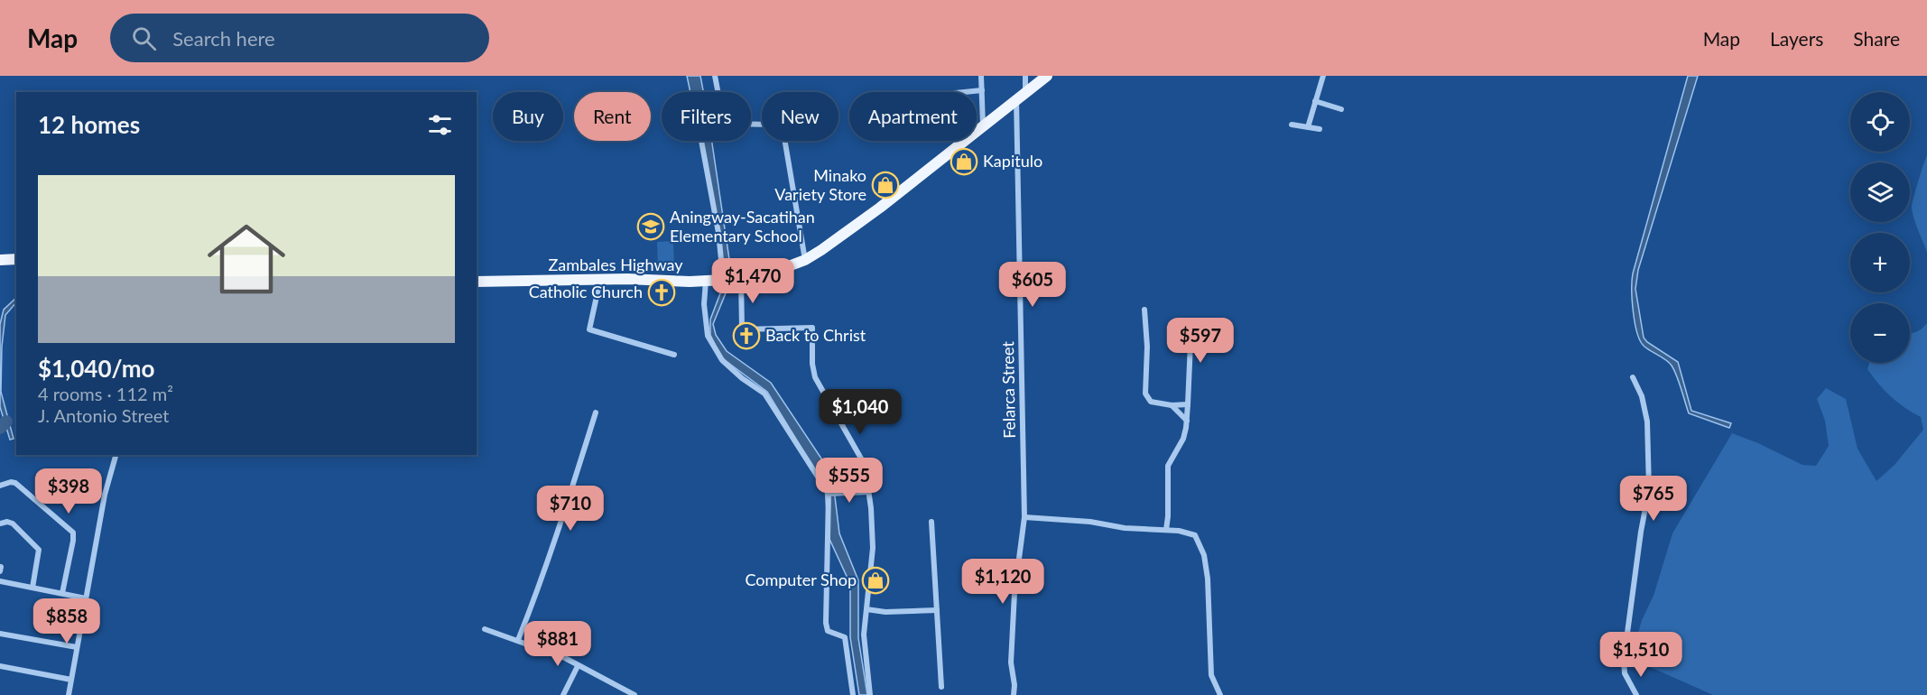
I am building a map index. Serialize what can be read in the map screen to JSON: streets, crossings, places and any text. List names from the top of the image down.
{
  "streets": {
    "main road": ["Zambales Highway"],
    "street": ["Felarca Street"]
  },
  "crossings": [
    ["Zambales Highway", "Felarca Street"]
  ],
  "places": {
    "shop": ["Kapitulo", "Minako Variety Store", "Computer Shop"],
    "school or university": ["Aningway-Sacatihan Elementary School"],
    "church": ["Catholic Church", "Back to Christ"]
  },
  "page": {
    "header": "Map",
    "search": "Search here",
    "nav": ["Map", "Layers", "Share"],
    "map_buttons": ["+", "−"],
    "chip": [
      "Buy",
      "Rent",
      "Filters",
      "New",
      "Apartment"
    ],
    "heading": "12 homes",
    "list": [
      {
        "name": "$1,040/mo",
        "note": "4 rooms · 112 m² · J. Antonio Street"
      }
    ],
    "price": [
      "$1,470",
      "$605",
      "$597",
      "$1,040",
      "$555",
      "$398",
      "$765",
      "$710",
      "$1,120",
      "$858",
      "$881",
      "$1,510"
    ]
  }
}
